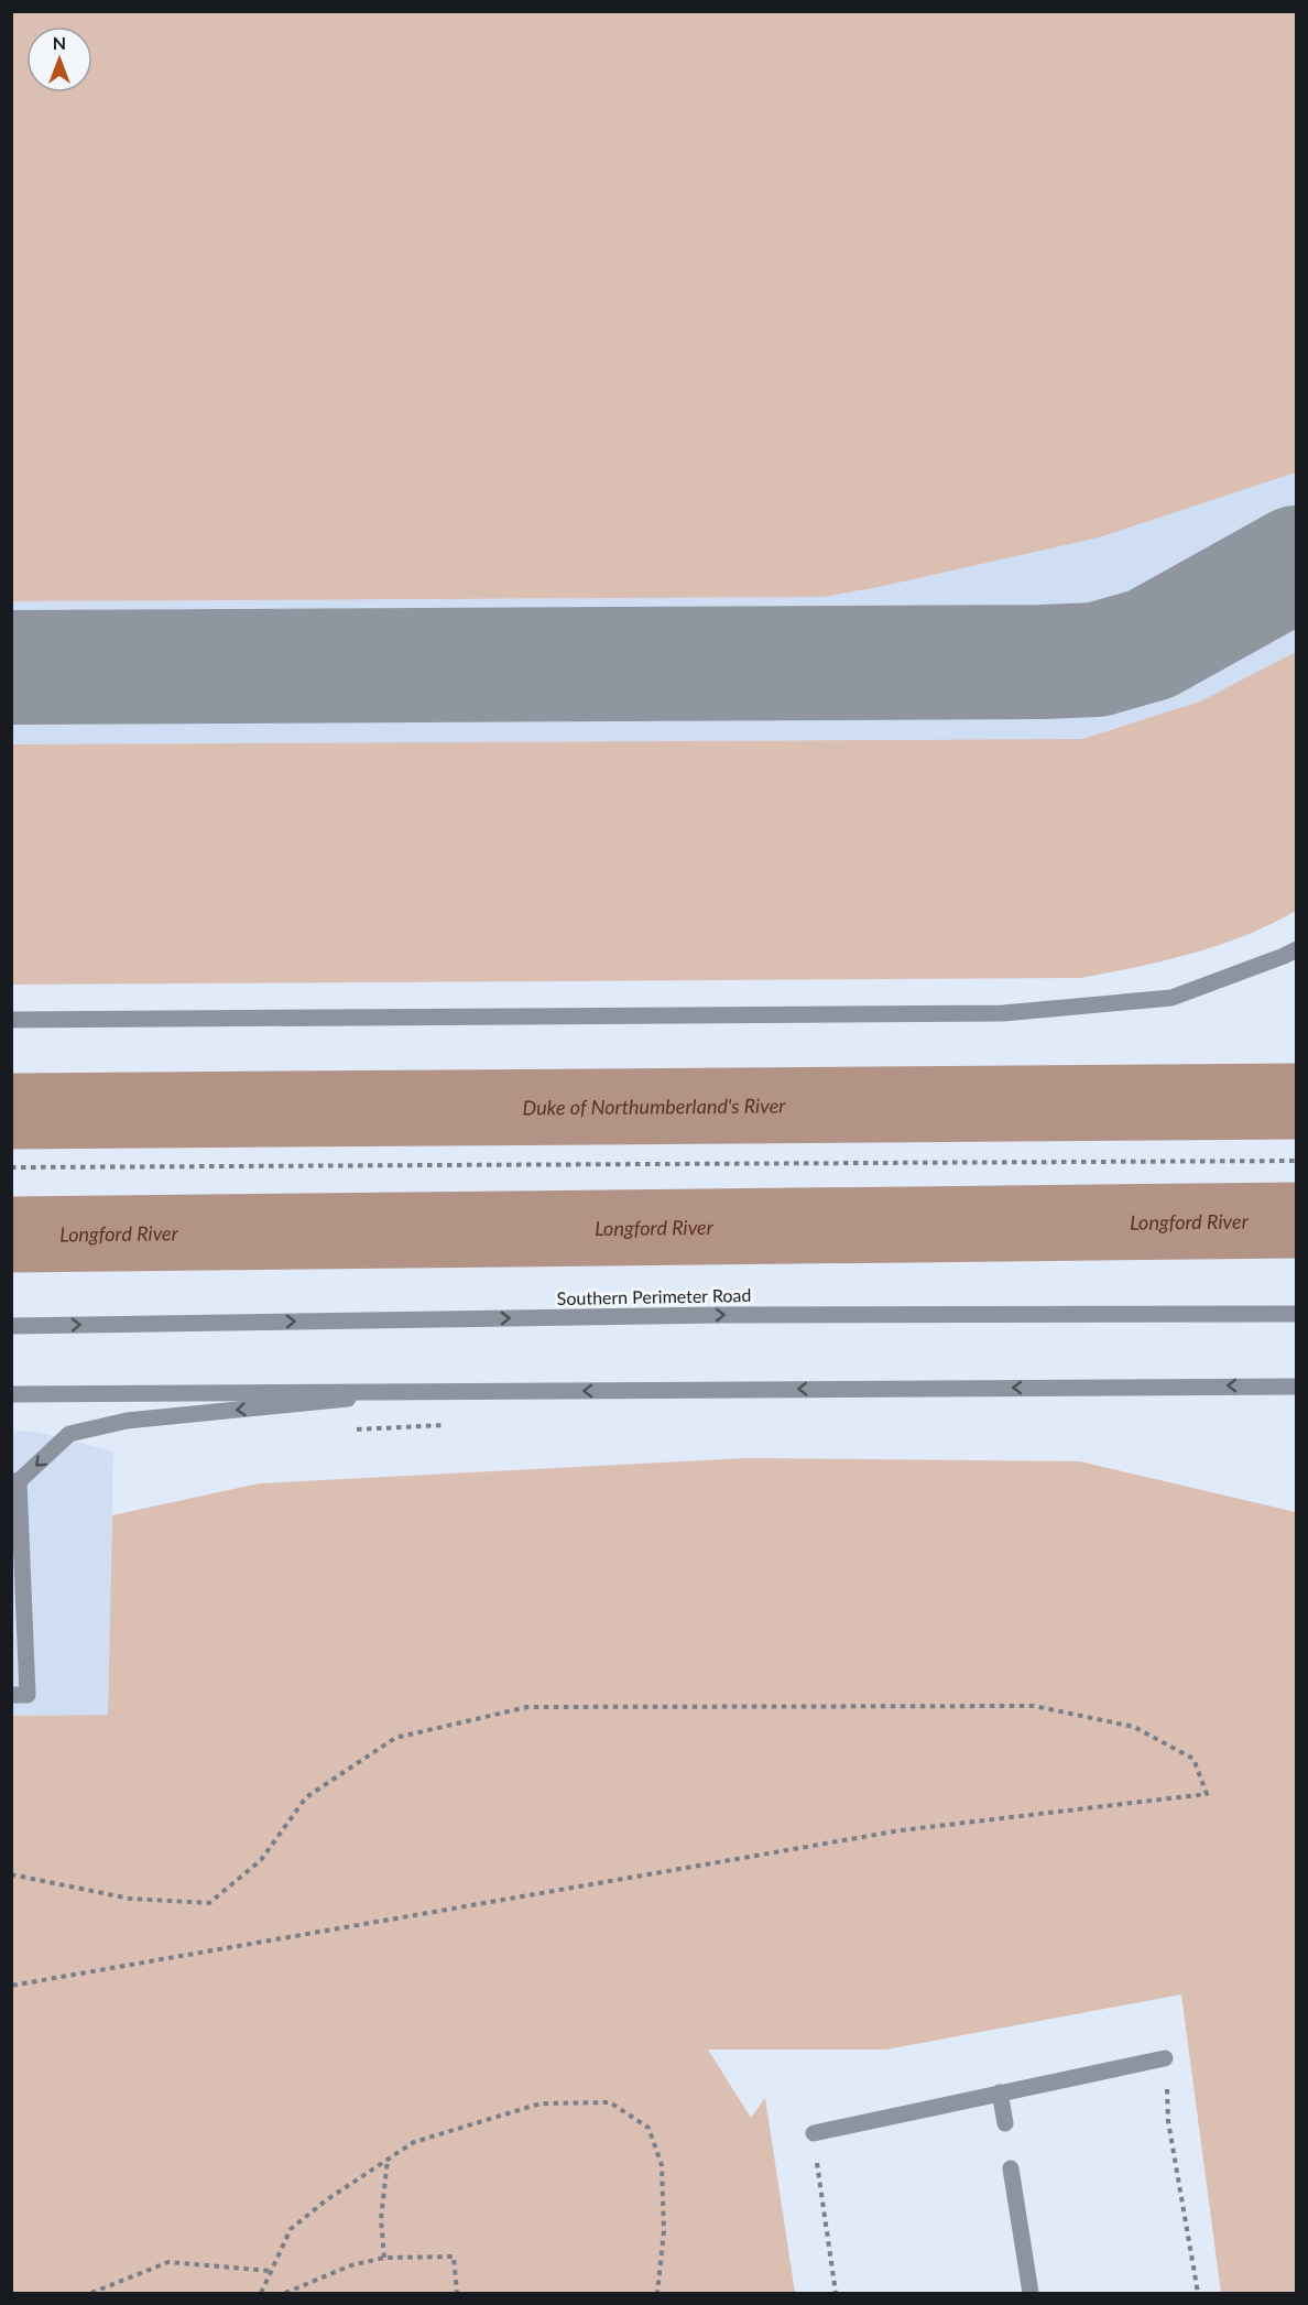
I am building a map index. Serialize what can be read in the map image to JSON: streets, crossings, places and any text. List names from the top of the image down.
{
  "streets": {
    "street": ["Southern Perimeter Road"]
  },
  "water": ["Duke of Northumberland's River", "Longford River"],
  "north": "top"
}
